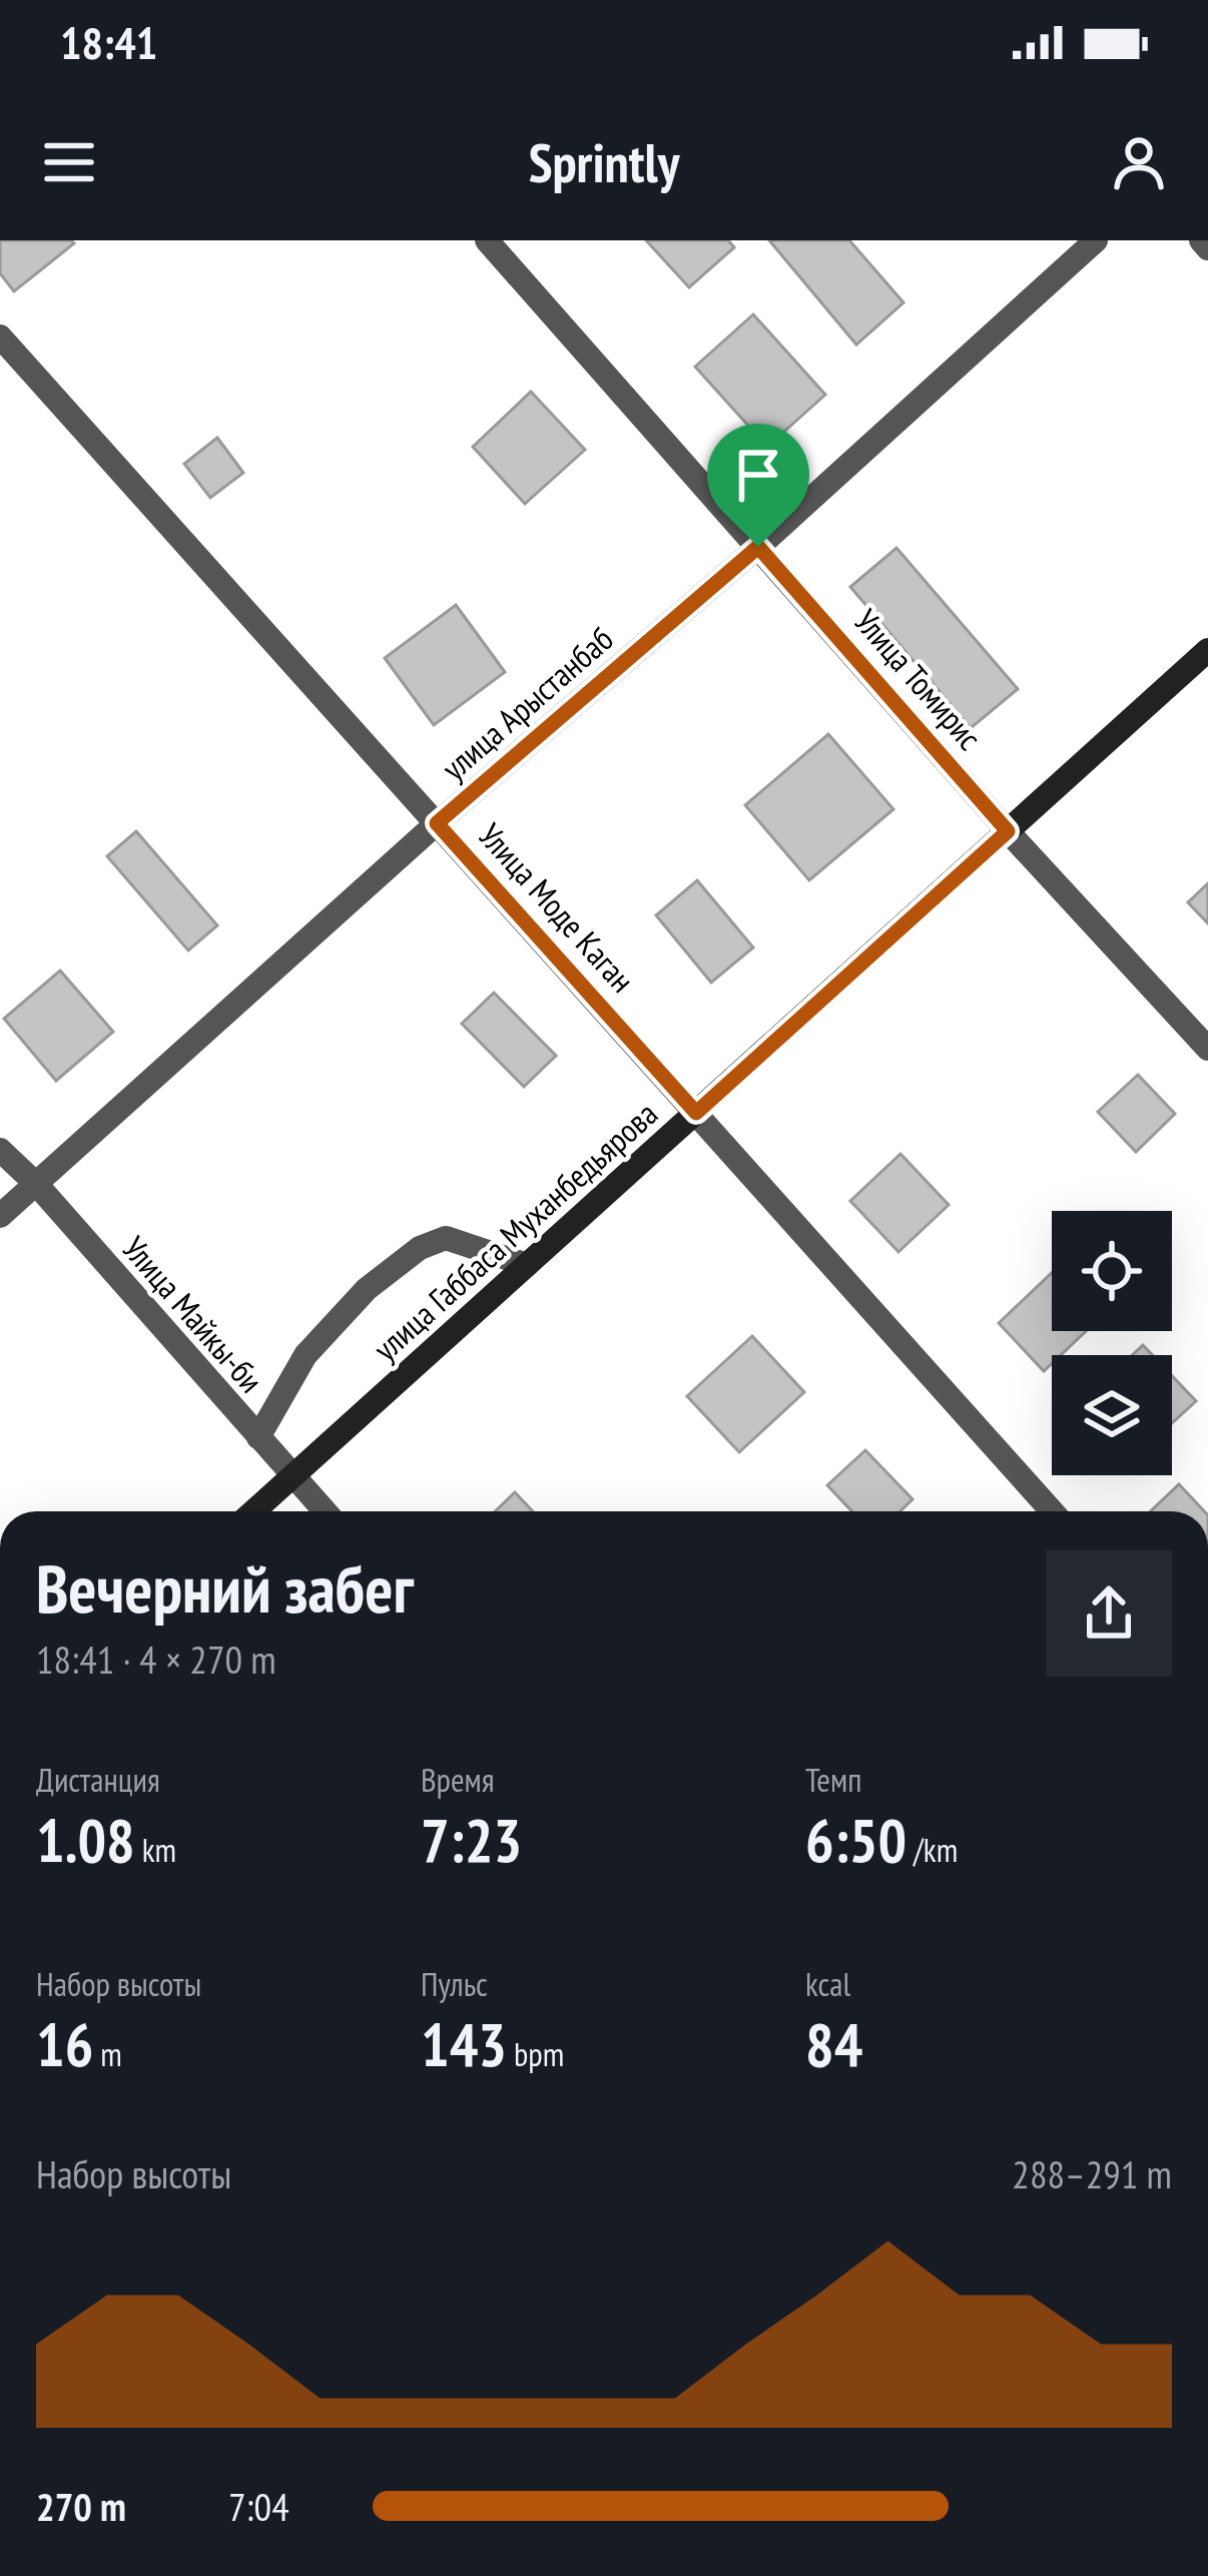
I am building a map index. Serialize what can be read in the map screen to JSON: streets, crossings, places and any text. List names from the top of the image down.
{
  "streets": {
    "street": [
      "Улица Томирис",
      "улица Арыстанбаб",
      "Улица Моде Каган",
      "улица Габбаса Муханбедьярова",
      "Улица Майкы-би"
    ]
  },
  "crossings": [
    ["Улица Томирис", "улица Арыстанбаб"],
    ["Улица Томирис", "улица Габбаса Муханбедьярова"],
    ["улица Арыстанбаб", "Улица Моде Каган"],
    ["улица Арыстанбаб", "Улица Майкы-би"],
    ["Улица Моде Каган", "улица Габбаса Муханбедьярова"],
    ["улица Габбаса Муханбедьярова", "Улица Майкы-би"]
  ],
  "page": {
    "status": "18:41",
    "header": "Sprintly",
    "heading": ["Вечерний забег", "18:41 · 4 × 270 m"],
    "stats": [
      ["Дистанция", "1.08 km"],
      ["Время", "7:23"],
      ["Темп", "6:50 /km"],
      ["Набор высоты", "16 m"],
      ["Пульс", "143 bpm"],
      ["kcal", "84"]
    ],
    "chart": ["Набор высоты", "288–291 m"],
    "list": [
      {
        "name": "270 m",
        "note": "7:04"
      }
    ]
  }
}
